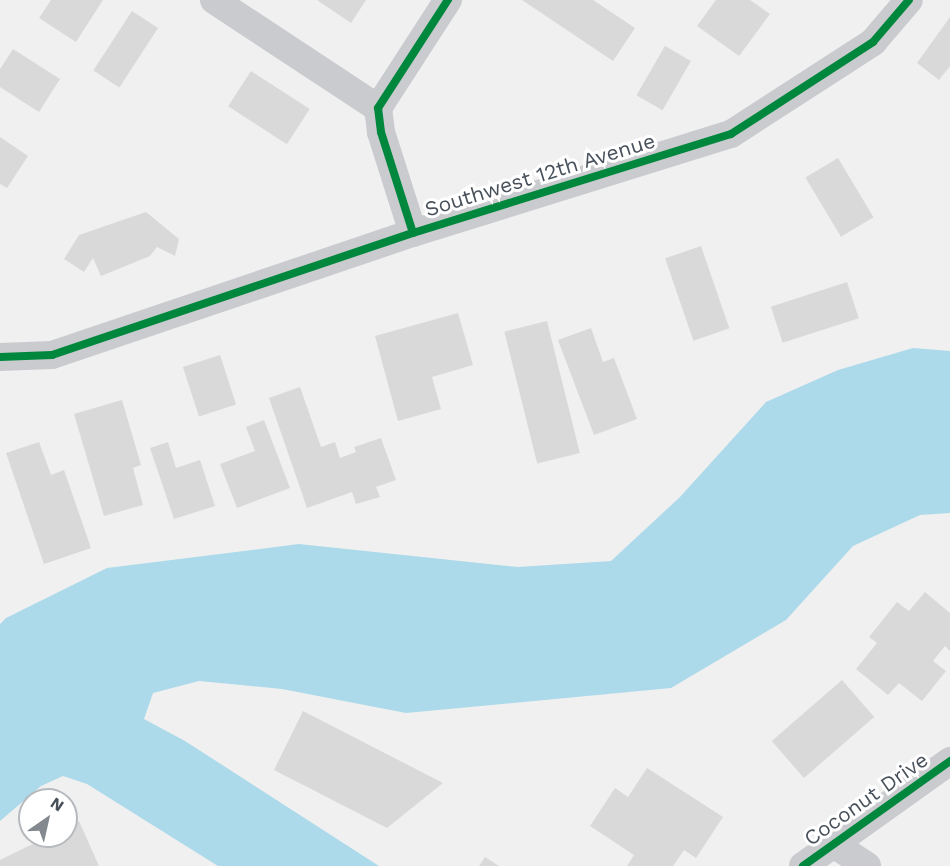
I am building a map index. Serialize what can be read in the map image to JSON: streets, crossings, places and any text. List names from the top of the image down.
{
  "streets": {
    "street": ["Southwest 12th Avenue", "Coconut Drive"]
  },
  "north": "top right"
}
